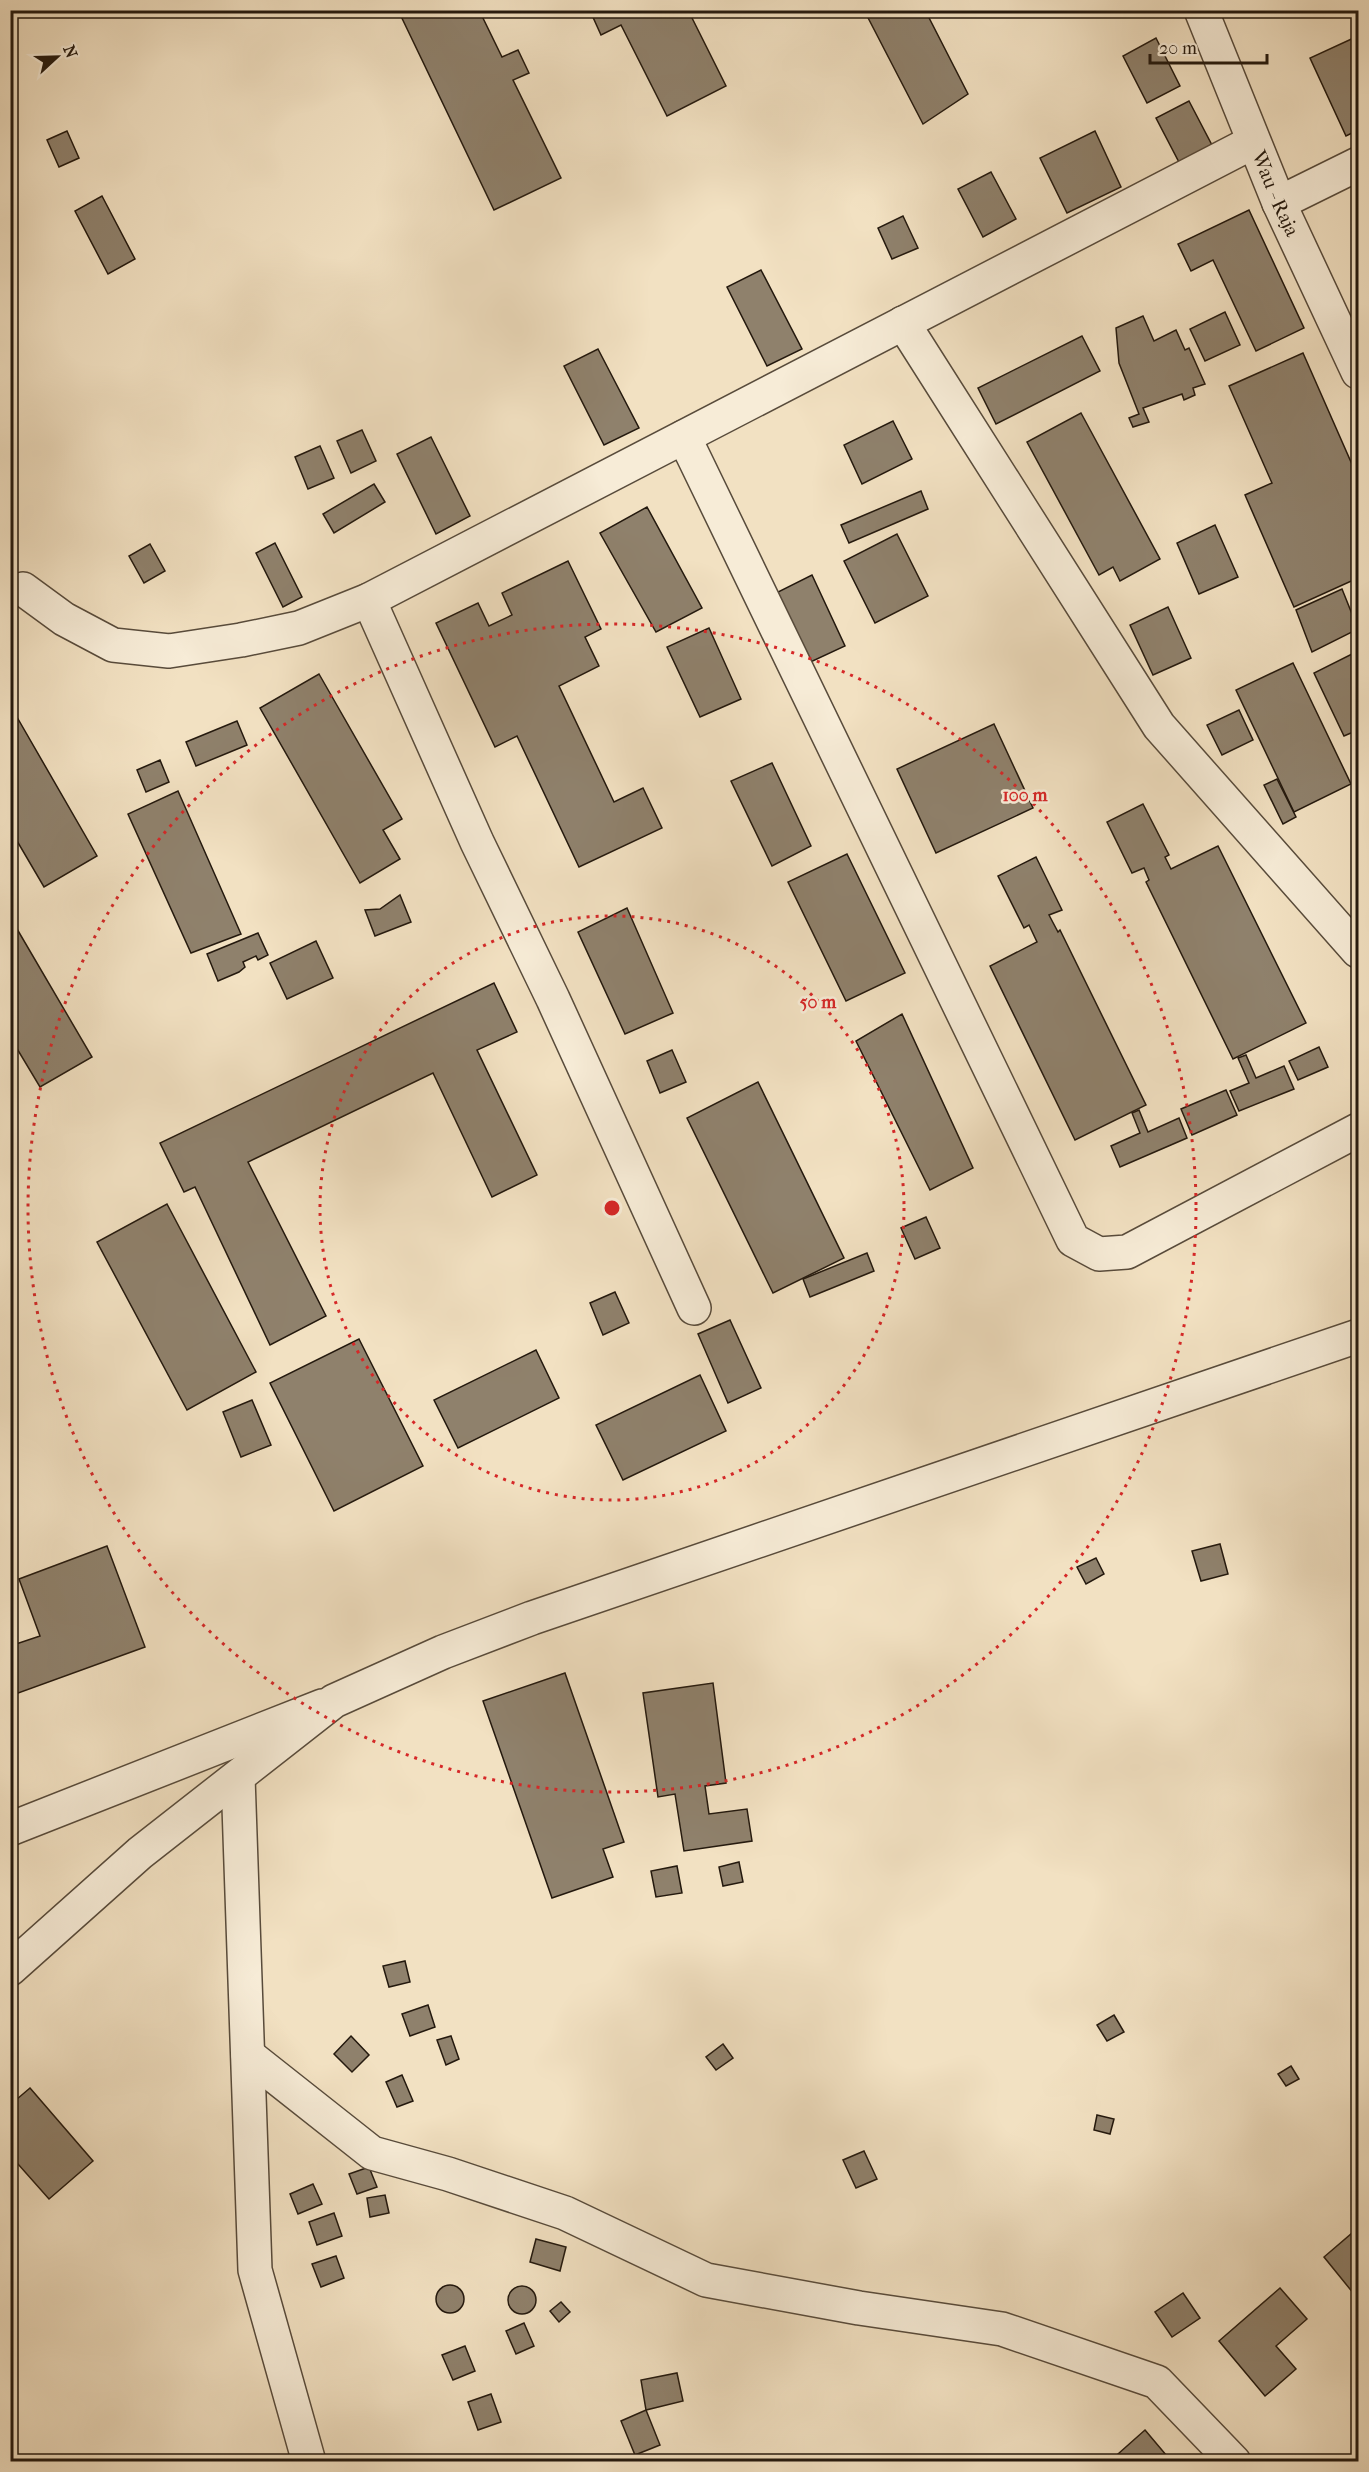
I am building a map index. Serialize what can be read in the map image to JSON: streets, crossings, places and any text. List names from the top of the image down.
{
  "streets": {
    "street": ["Wau - Raja"]
  },
  "scale_bar": "20 m",
  "north": "right",
  "rings": ["100 m", "50 m"]
}
